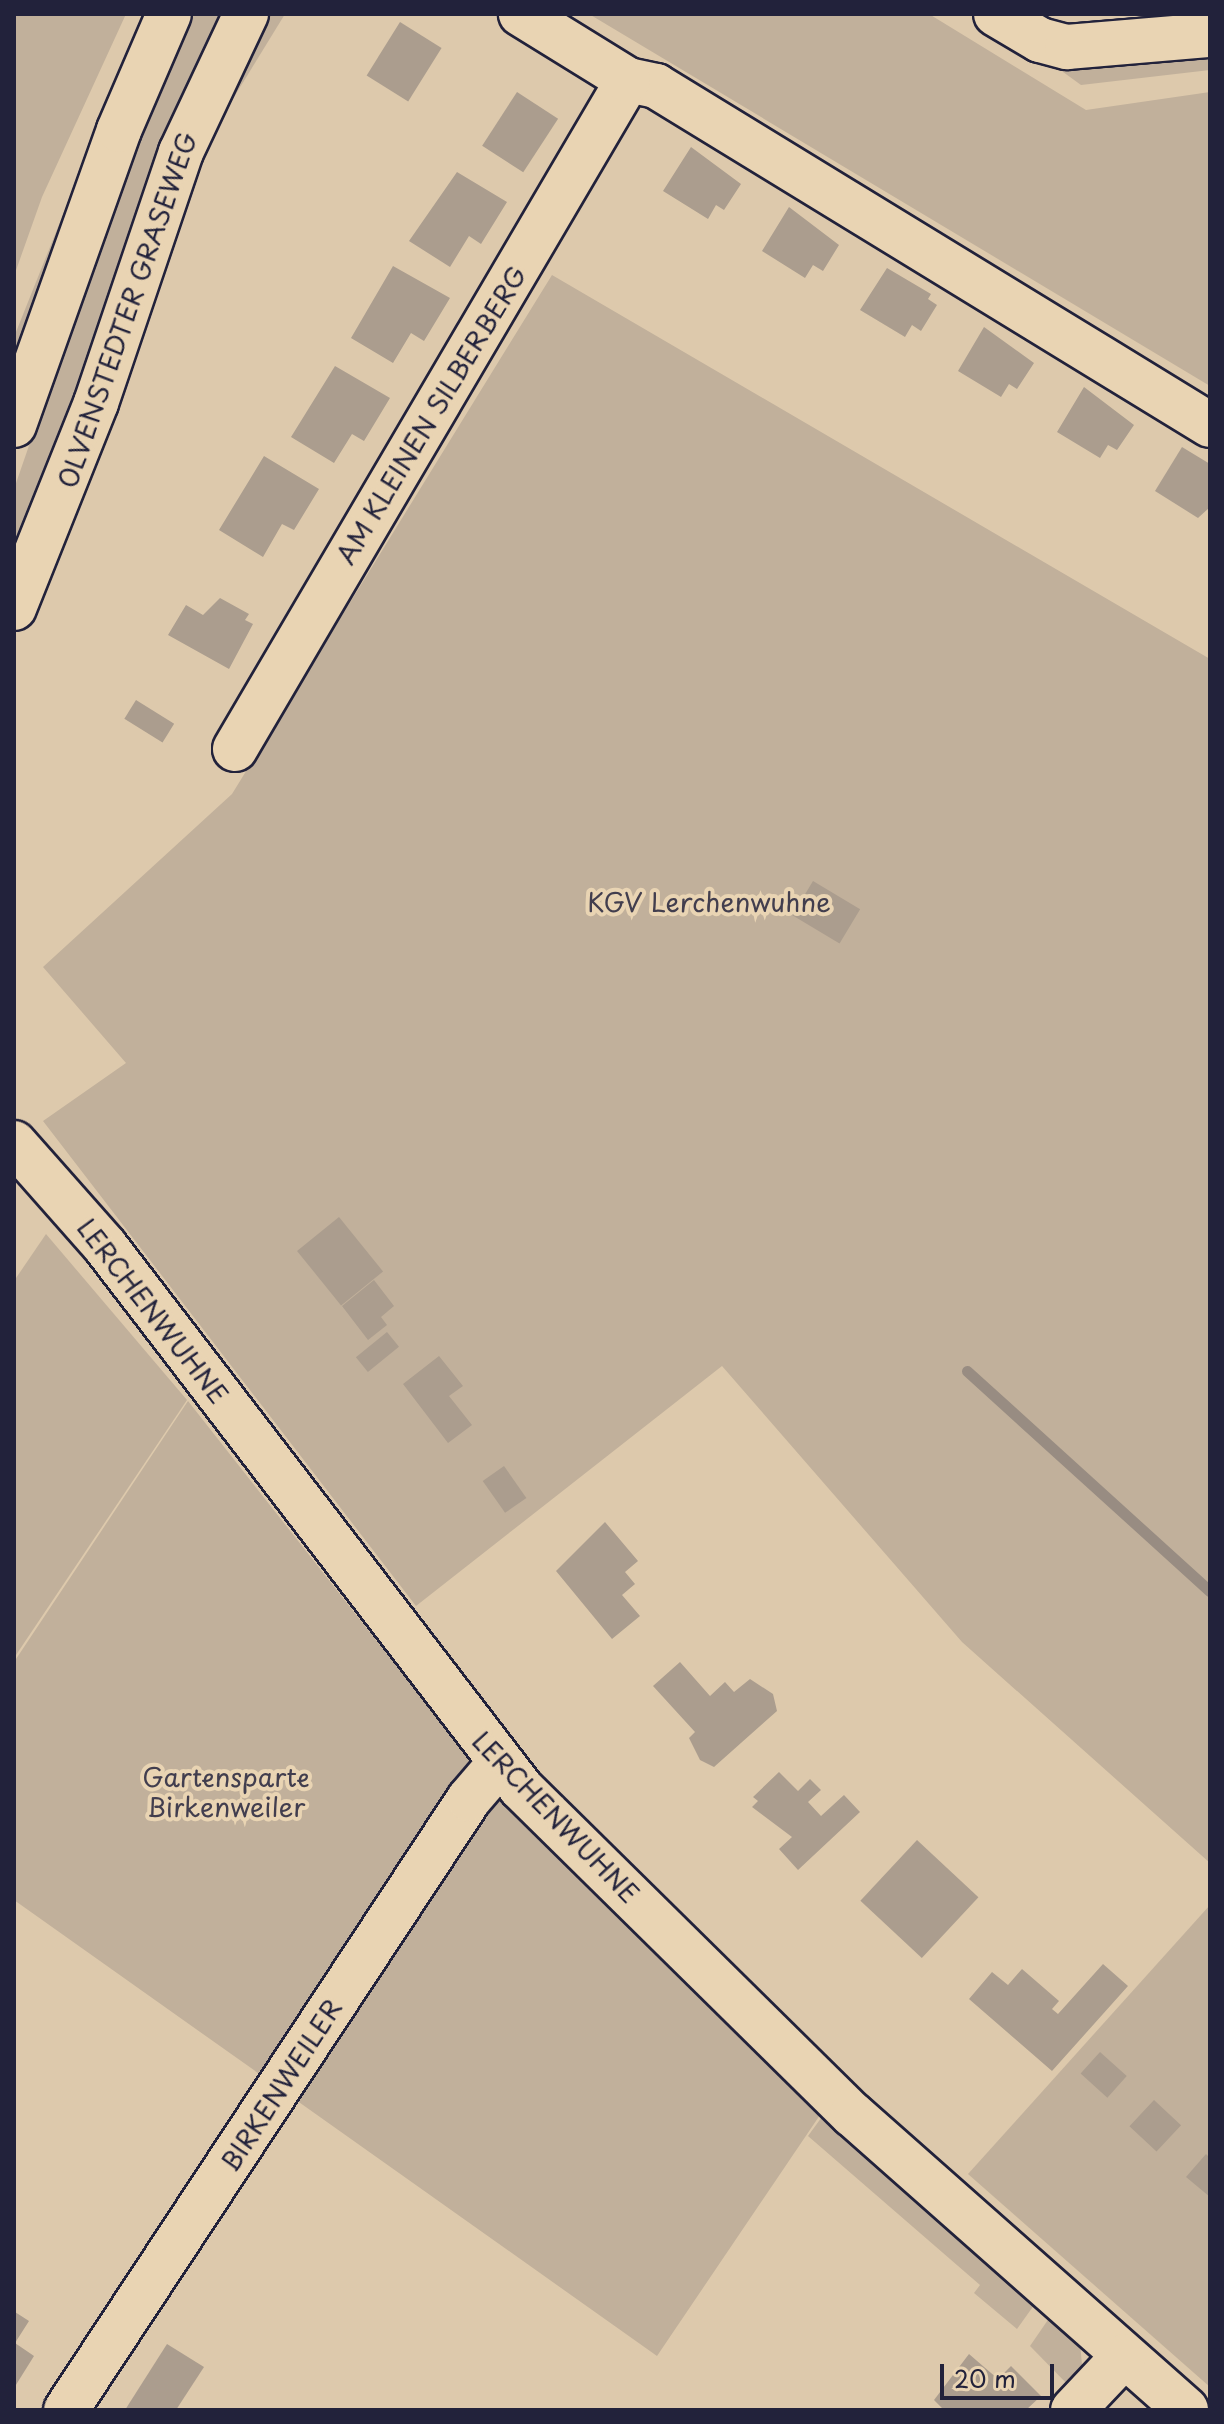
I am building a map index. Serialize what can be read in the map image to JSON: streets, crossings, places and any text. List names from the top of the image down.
{
  "streets": {
    "street": [
      "OLVENSTEDTER GRASEWEG",
      "AM KLEINEN SILBERBERG",
      "LERCHENWUHNE",
      "BIRKENWEILER"
    ]
  },
  "crossings": [
    ["LERCHENWUHNE", "BIRKENWEILER"]
  ],
  "parks": ["KGV Lerchenwuhne", "Gartensparte Birkenweiler"],
  "scale_bar": "20 m"
}
